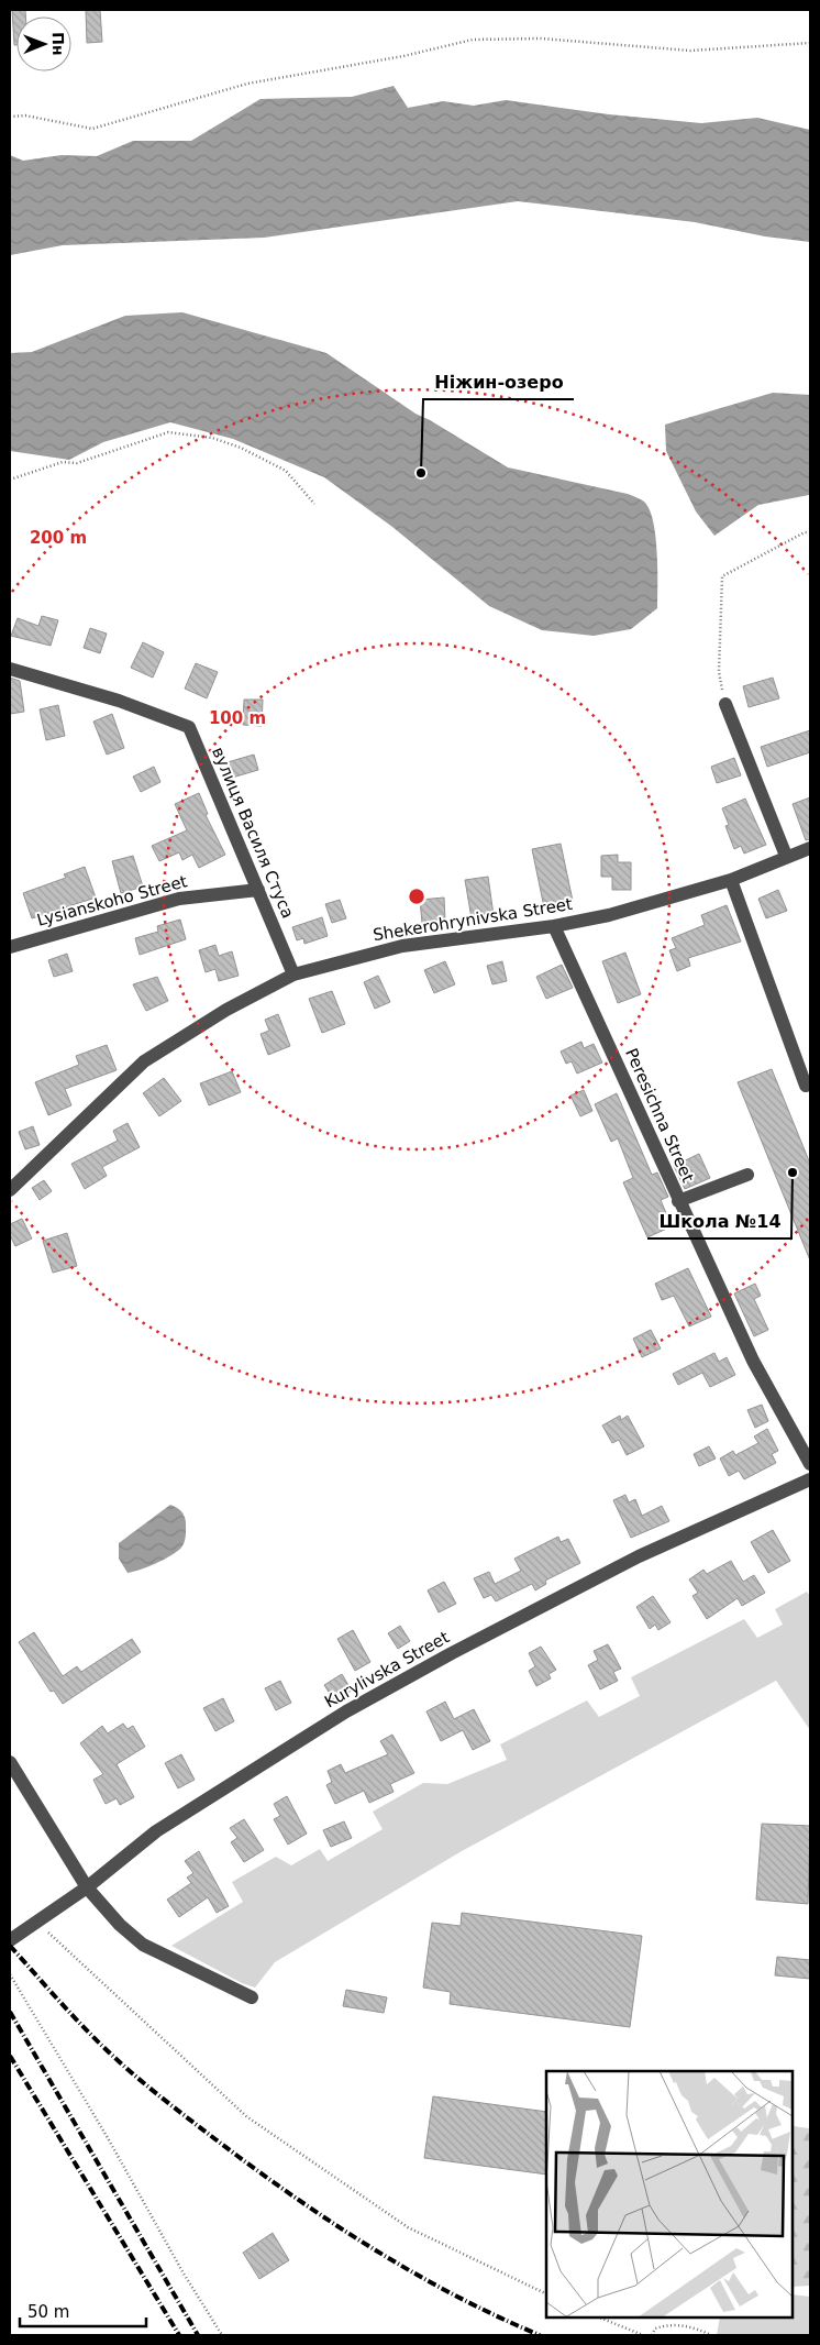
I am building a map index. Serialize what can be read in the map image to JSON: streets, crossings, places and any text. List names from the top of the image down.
{
  "streets": {
    "street": [
      "вулиця Василя Стуса",
      "Lysianskoho Street",
      "Shekerohrynivska Street",
      "Peresichna Street",
      "Kurylivska Street"
    ]
  },
  "crossings": [
    ["вулиця Василя Стуса", "Lysianskoho Street"],
    ["вулиця Василя Стуса", "Shekerohrynivska Street"],
    ["Shekerohrynivska Street", "Peresichna Street"]
  ],
  "places": ["Ніжин-озеро", "Школа №14"],
  "scale_bar": "50 m",
  "north": "right",
  "rings": ["200 m", "100 m"]
}
